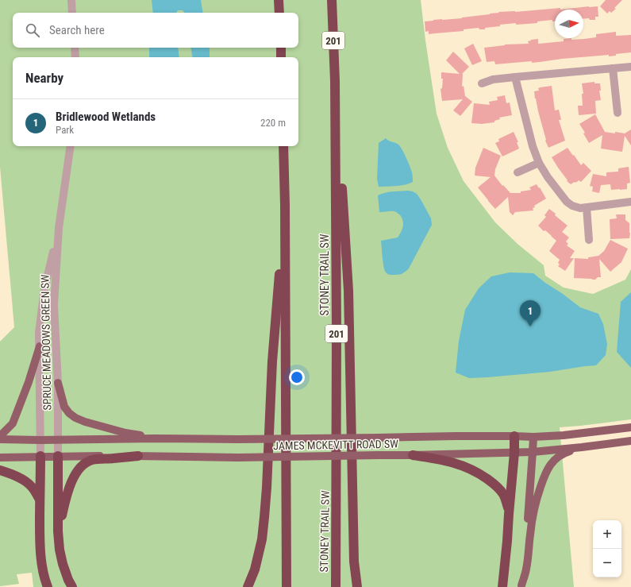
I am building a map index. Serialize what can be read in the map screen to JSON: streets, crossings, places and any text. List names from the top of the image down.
{
  "streets": {
    "highway": ["201", "STONEY TRAIL SW"],
    "main road": ["JAMES MCKEVITT ROAD SW"],
    "street": ["SPRUCE MEADOWS GREEN SW"]
  },
  "crossings": [
    ["SPRUCE MEADOWS GREEN SW", "JAMES MCKEVITT ROAD SW"]
  ],
  "north": "right",
  "page": {
    "search": "Search here",
    "heading": "Nearby",
    "list": [
      {
        "mark": "1",
        "name": "Bridlewood Wetlands",
        "note": "Park",
        "value": "220 m"
      }
    ],
    "pins": "1",
    "map_buttons": ["+", "−"]
  }
}
